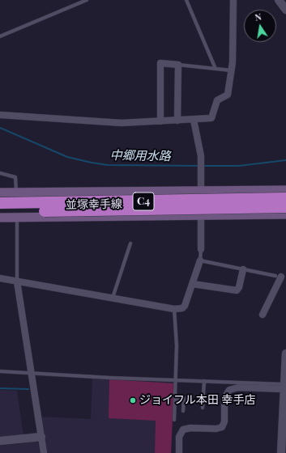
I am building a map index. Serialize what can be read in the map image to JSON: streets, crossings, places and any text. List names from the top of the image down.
{
  "streets": {
    "highway": ["C4"],
    "main road": ["並塚幸手線"]
  },
  "water": ["中郷用水路"],
  "places": ["ジョイフル本田 幸手店"],
  "north": "top"
}
